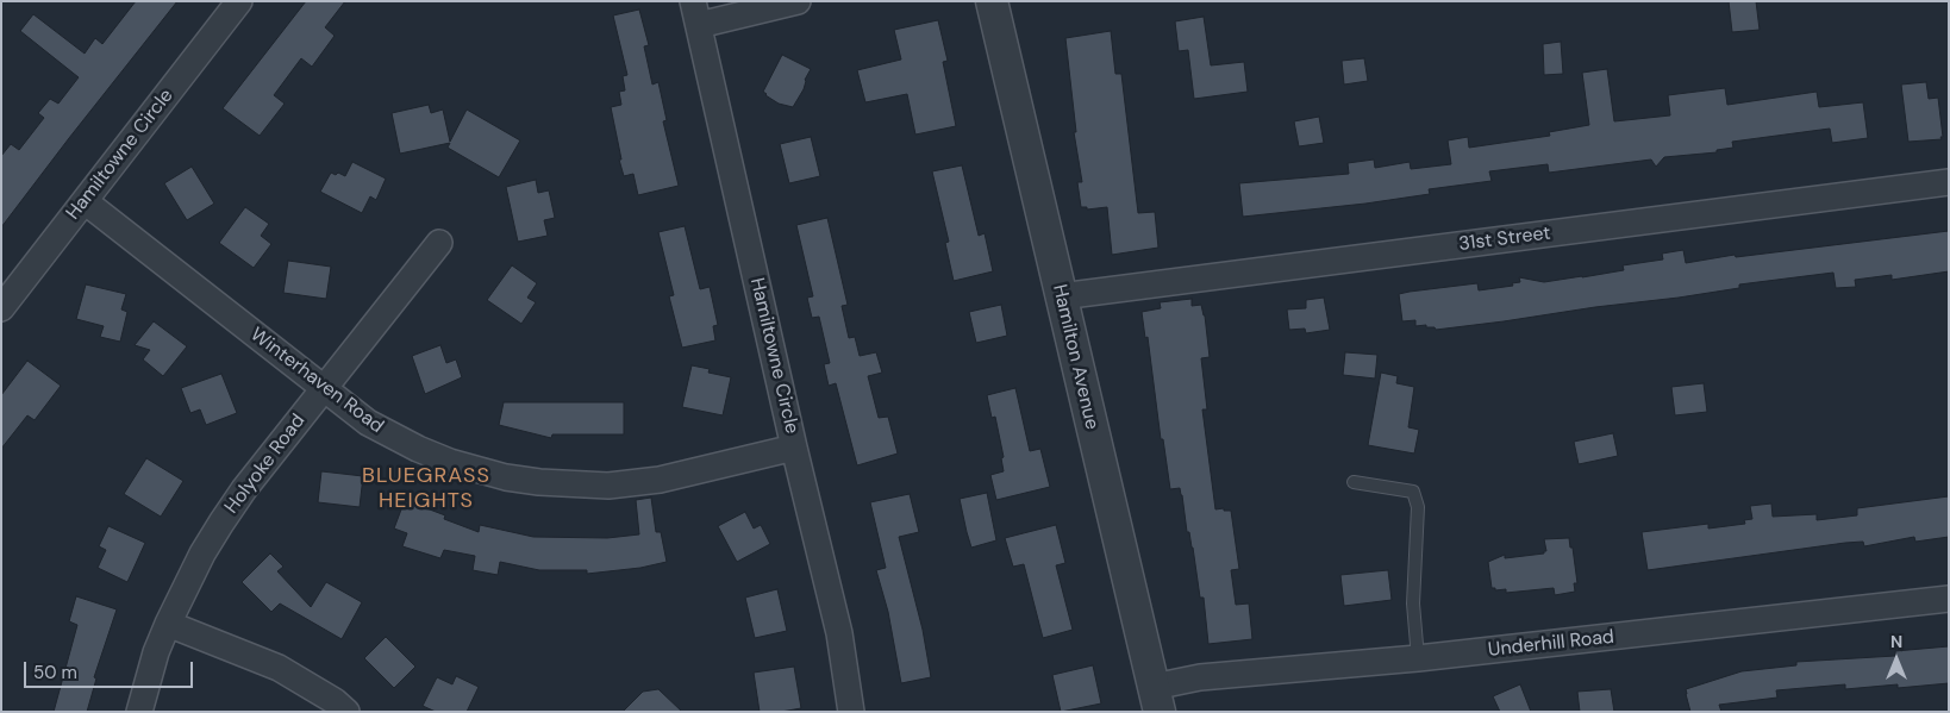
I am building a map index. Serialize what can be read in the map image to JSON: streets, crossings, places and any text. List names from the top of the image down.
{
  "streets": {
    "street": [
      "Hamiltowne Circle",
      "31st Street",
      "Hamilton Avenue",
      "Winterhaven Road",
      "Holyoke Road",
      "Underhill Road"
    ]
  },
  "crossings": [
    ["Hamiltowne Circle", "Winterhaven Road"],
    ["31st Street", "Hamilton Avenue"],
    ["Hamilton Avenue", "Underhill Road"],
    ["Winterhaven Road", "Holyoke Road"]
  ],
  "districts": ["BLUEGRASS HEIGHTS"],
  "scale_bar": "50 m",
  "north": "top"
}
